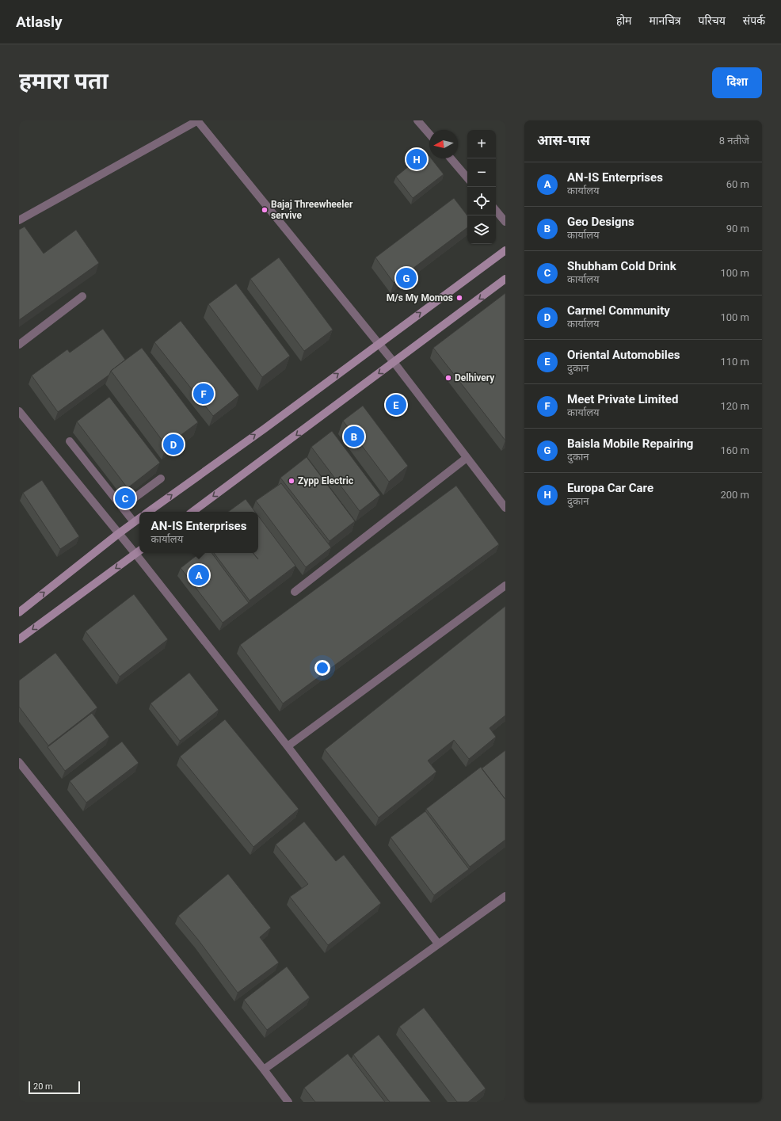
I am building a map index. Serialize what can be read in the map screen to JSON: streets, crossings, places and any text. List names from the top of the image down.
{
  "places": [
    "Bajaj Threewheeler servive",
    "M/s My Momos",
    "Delhivery",
    "Zypp Electric"
  ],
  "scale_bar": "20 m",
  "north": "left",
  "page": {
    "header": "Atlasly",
    "nav": [
      "होम",
      "मानचित्र",
      "परिचय",
      "संपर्क"
    ],
    "buttons": "दिशा",
    "title": "हमारा पता",
    "heading": ["आस-पास", "8 नतीजे"],
    "map_buttons": ["+", "−"],
    "pins": [
      "H",
      "G",
      "F",
      "E",
      "B",
      "D",
      "C",
      "A"
    ],
    "list": [
      {
        "mark": "A",
        "name": "AN-IS Enterprises",
        "note": "कार्यालय",
        "value": "60 m"
      },
      {
        "mark": "B",
        "name": "Geo Designs",
        "note": "कार्यालय",
        "value": "90 m"
      },
      {
        "mark": "C",
        "name": "Shubham Cold Drink",
        "note": "कार्यालय",
        "value": "100 m"
      },
      {
        "mark": "D",
        "name": "Carmel Community",
        "note": "कार्यालय",
        "value": "100 m"
      },
      {
        "mark": "E",
        "name": "Oriental Automobiles",
        "note": "दुकान",
        "value": "110 m"
      },
      {
        "mark": "F",
        "name": "Meet Private Limited",
        "note": "कार्यालय",
        "value": "120 m"
      },
      {
        "mark": "G",
        "name": "Baisla Mobile Repairing",
        "note": "दुकान",
        "value": "160 m"
      },
      {
        "mark": "H",
        "name": "Europa Car Care",
        "note": "दुकान",
        "value": "200 m"
      }
    ],
    "popup": ["AN-IS Enterprises", "कार्यालय"],
    "scale": "20 m"
  }
}
